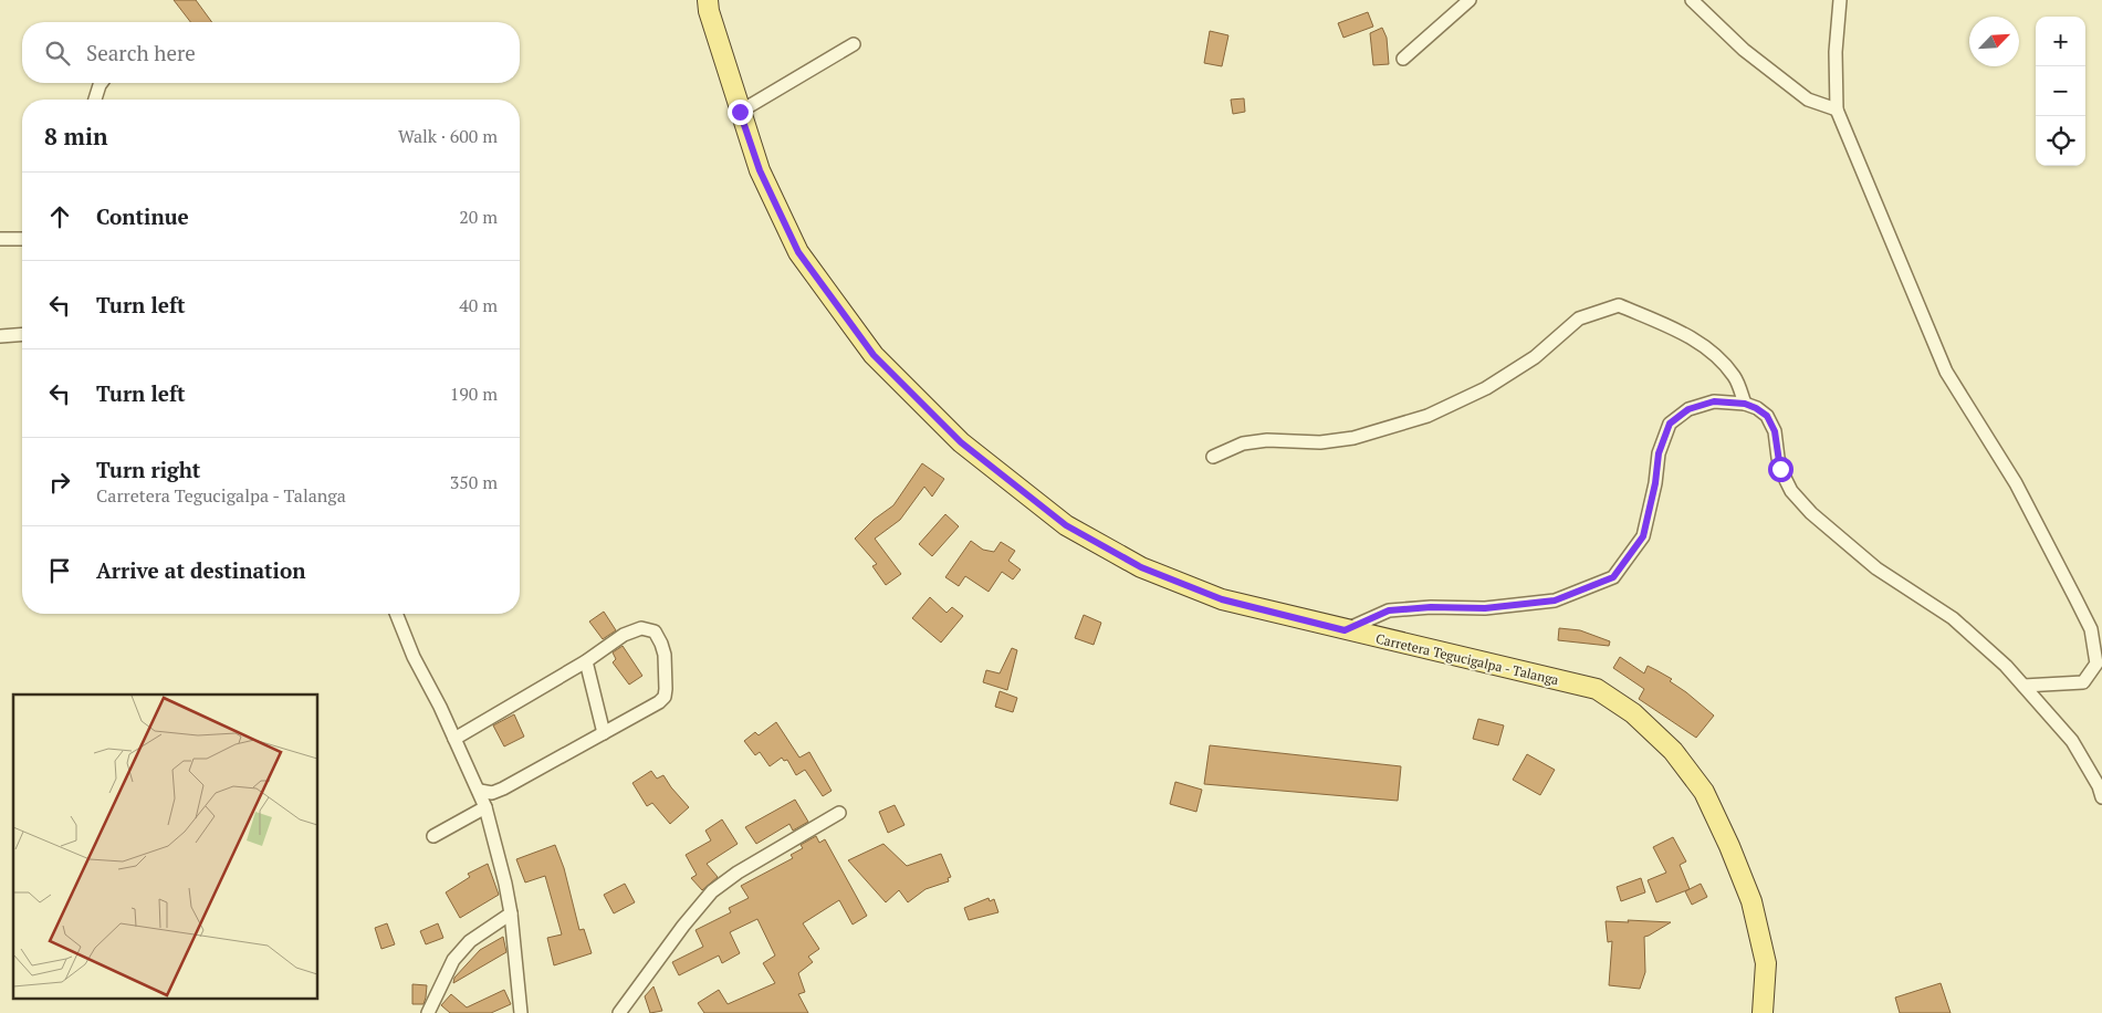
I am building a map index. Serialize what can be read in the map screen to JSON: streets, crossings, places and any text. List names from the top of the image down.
{
  "streets": {
    "main road": ["Carretera Tegucigalpa - Talanga"]
  },
  "north": "top right",
  "page": {
    "map_buttons": ["+", "−"],
    "search": "Search here",
    "heading": ["8 min", "Walk · 600 m"],
    "list": [
      ["Continue", "20 m"],
      ["Turn left", "40 m"],
      ["Turn left", "190 m"],
      ["Turn right", "Carretera Tegucigalpa - Talanga", "350 m"],
      "Arrive at destination"
    ]
  }
}
